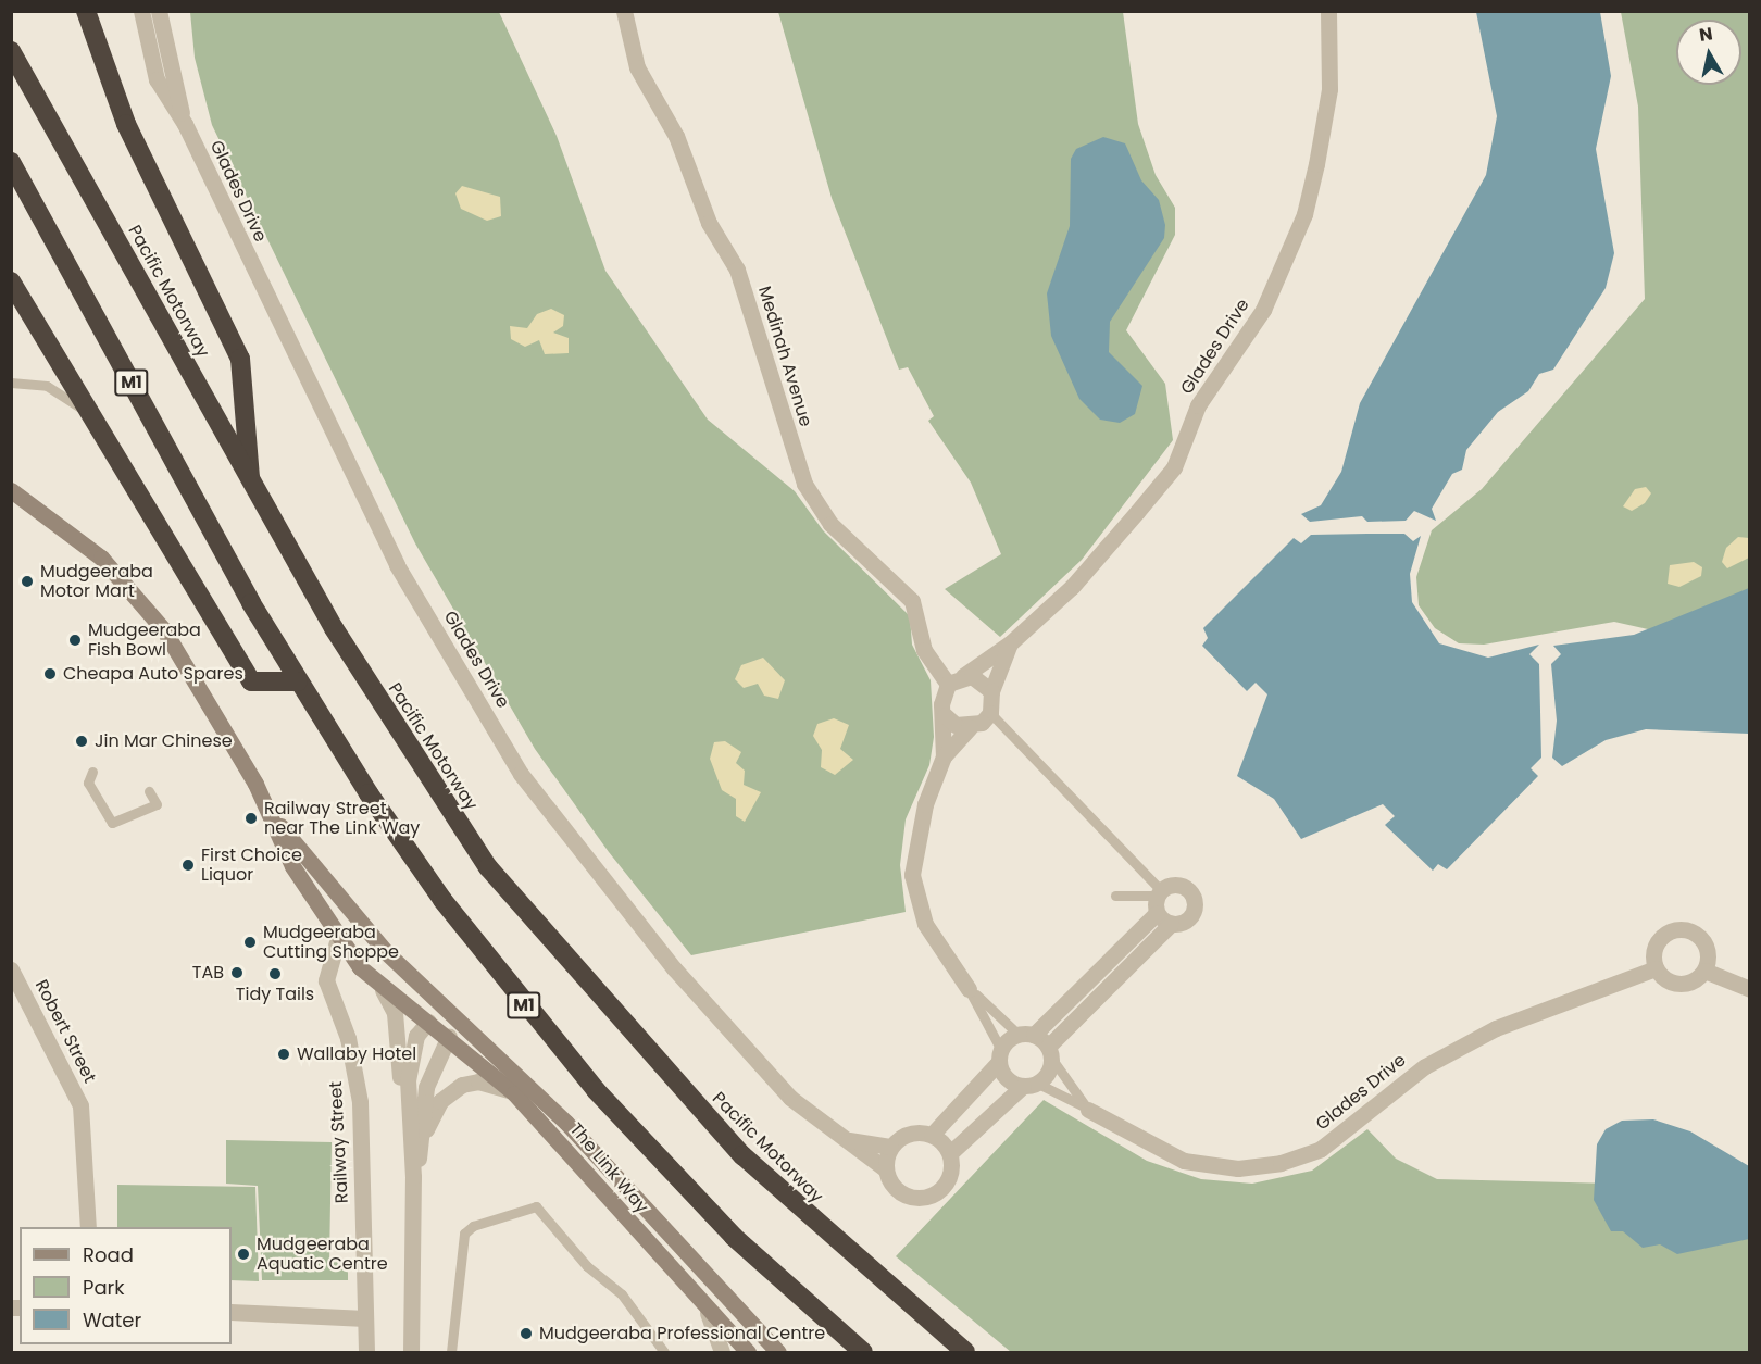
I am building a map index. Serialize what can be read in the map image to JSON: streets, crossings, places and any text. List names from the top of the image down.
{
  "streets": {
    "highway": ["Pacific Motorway", "M1"],
    "main road": ["The Link Way"],
    "street": [
      "Glades Drive",
      "Medinah Avenue",
      "Robert Street",
      "Railway Street"
    ]
  },
  "crossings": [
    ["Glades Drive", "Medinah Avenue"]
  ],
  "places": [
    "Mudgeeraba Motor Mart",
    "Mudgeeraba Fish Bowl",
    "Cheapa Auto Spares",
    "Jin Mar Chinese",
    "Railway Street near The Link Way",
    "First Choice Liquor",
    "Mudgeeraba Cutting Shoppe",
    "TAB",
    "Tidy Tails",
    "Wallaby Hotel",
    "Mudgeeraba Aquatic Centre",
    "Mudgeeraba Professional Centre"
  ],
  "legend": ["Road", "Park", "Water"],
  "north": "top"
}
